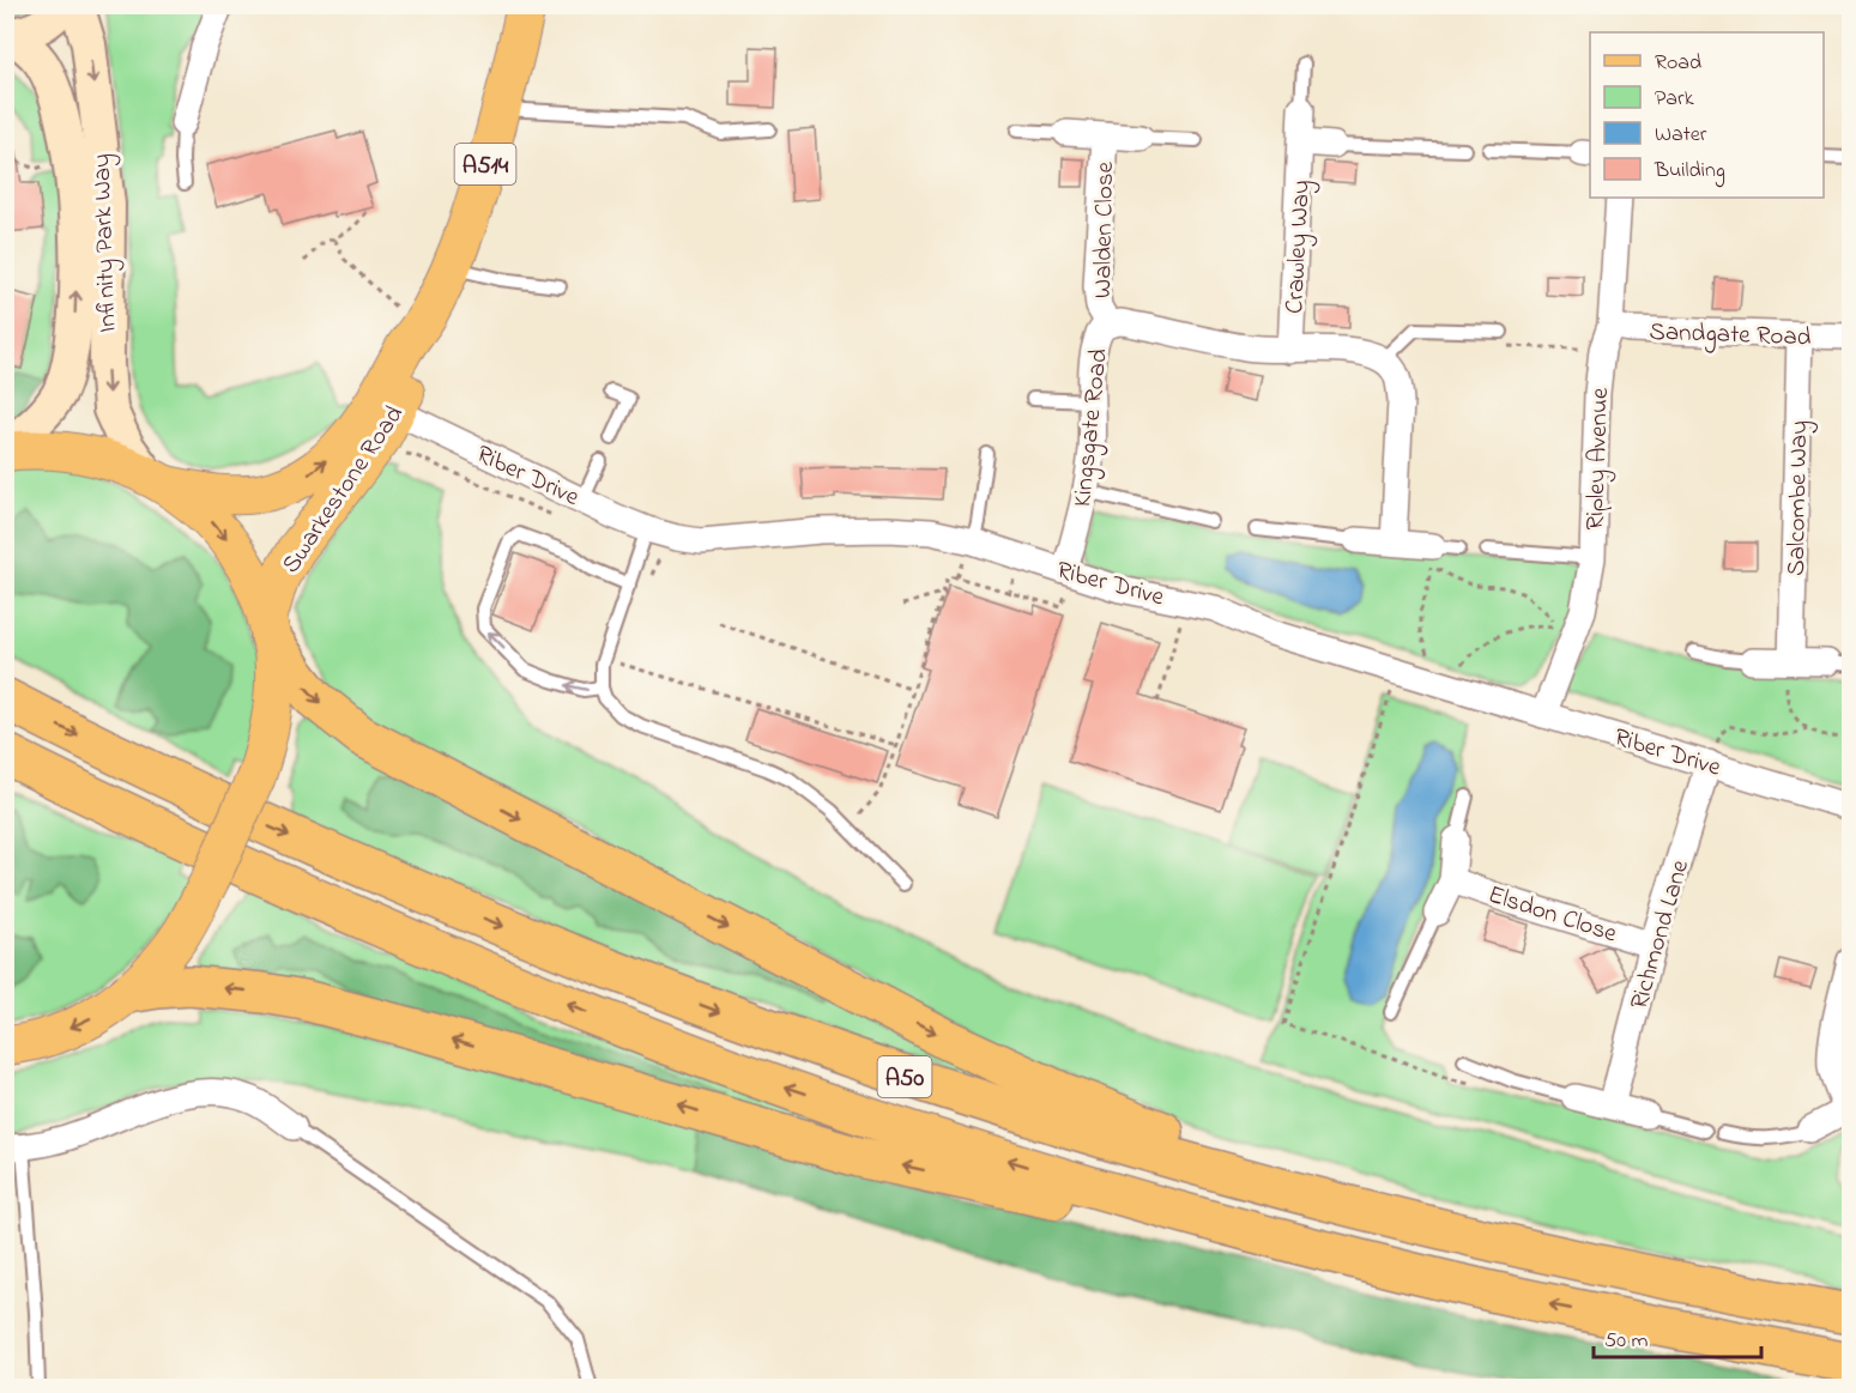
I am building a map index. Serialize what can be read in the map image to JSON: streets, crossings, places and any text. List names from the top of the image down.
{
  "streets": {
    "highway": ["A50"],
    "main road": ["A514", "Swarkestone Road"],
    "street": [
      "Walden Close",
      "Infinity Park Way",
      "Crawley Way",
      "Sandgate Road",
      "Kingsgate Road",
      "Ripley Avenue",
      "Riber Drive",
      "Salcombe Way",
      "Elsdon Close",
      "Richmond Lane"
    ]
  },
  "crossings": [
    ["Walden Close", "Kingsgate Road"],
    ["Infinity Park Way", "Swarkestone Road"],
    ["Crawley Way", "Kingsgate Road"],
    ["Sandgate Road", "Ripley Avenue"],
    ["Sandgate Road", "Salcombe Way"],
    ["Kingsgate Road", "Riber Drive"],
    ["Ripley Avenue", "Riber Drive"],
    ["Riber Drive", "Swarkestone Road"],
    ["Riber Drive", "Richmond Lane"],
    ["Elsdon Close", "Richmond Lane"]
  ],
  "legend": [
    "Road",
    "Park",
    "Water",
    "Building"
  ],
  "scale_bar": "50 m"
}
